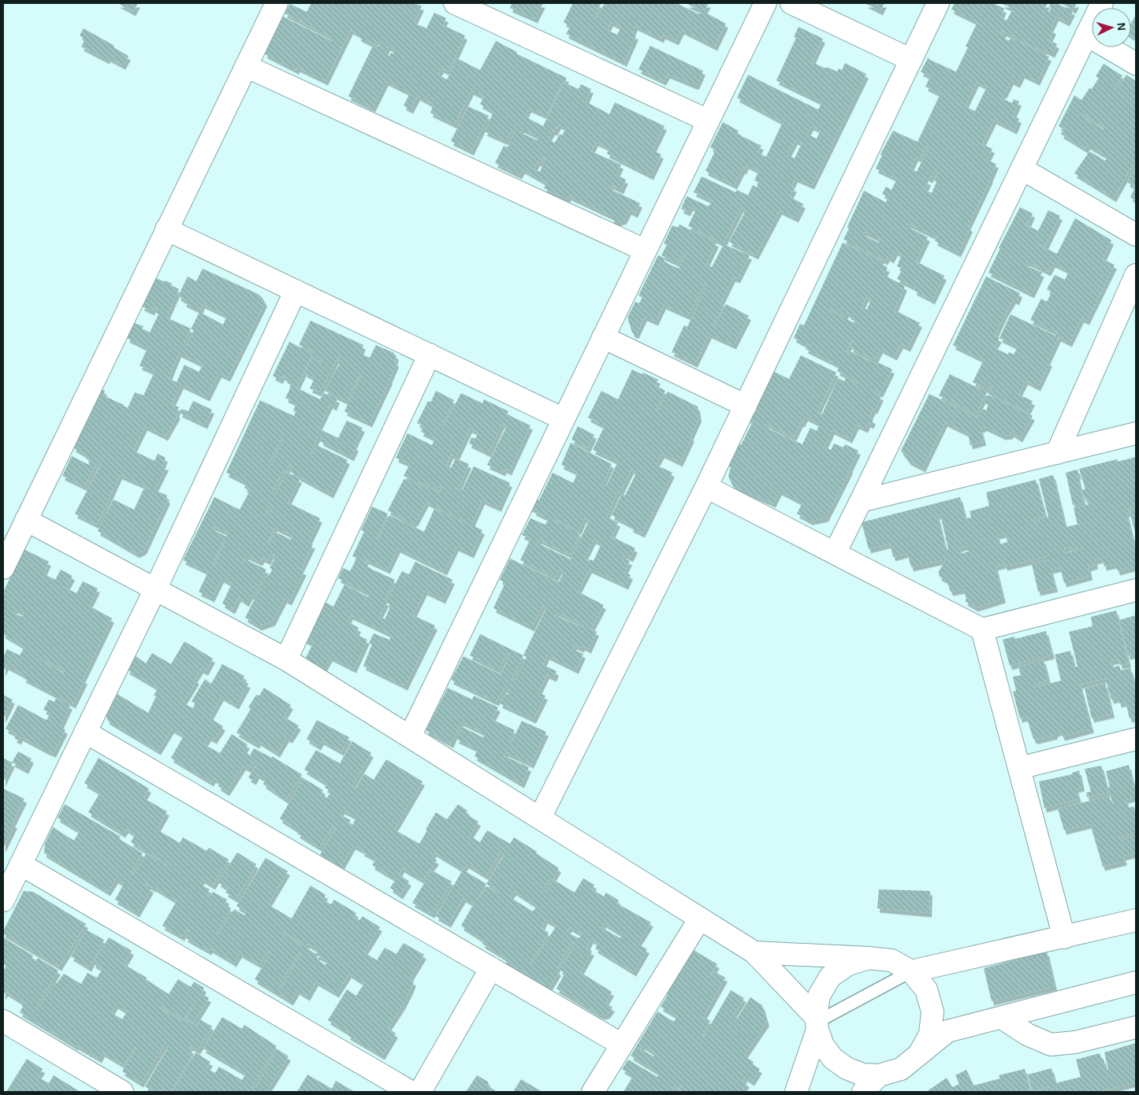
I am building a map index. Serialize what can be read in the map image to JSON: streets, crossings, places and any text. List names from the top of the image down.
{
  "north": "right"
}
